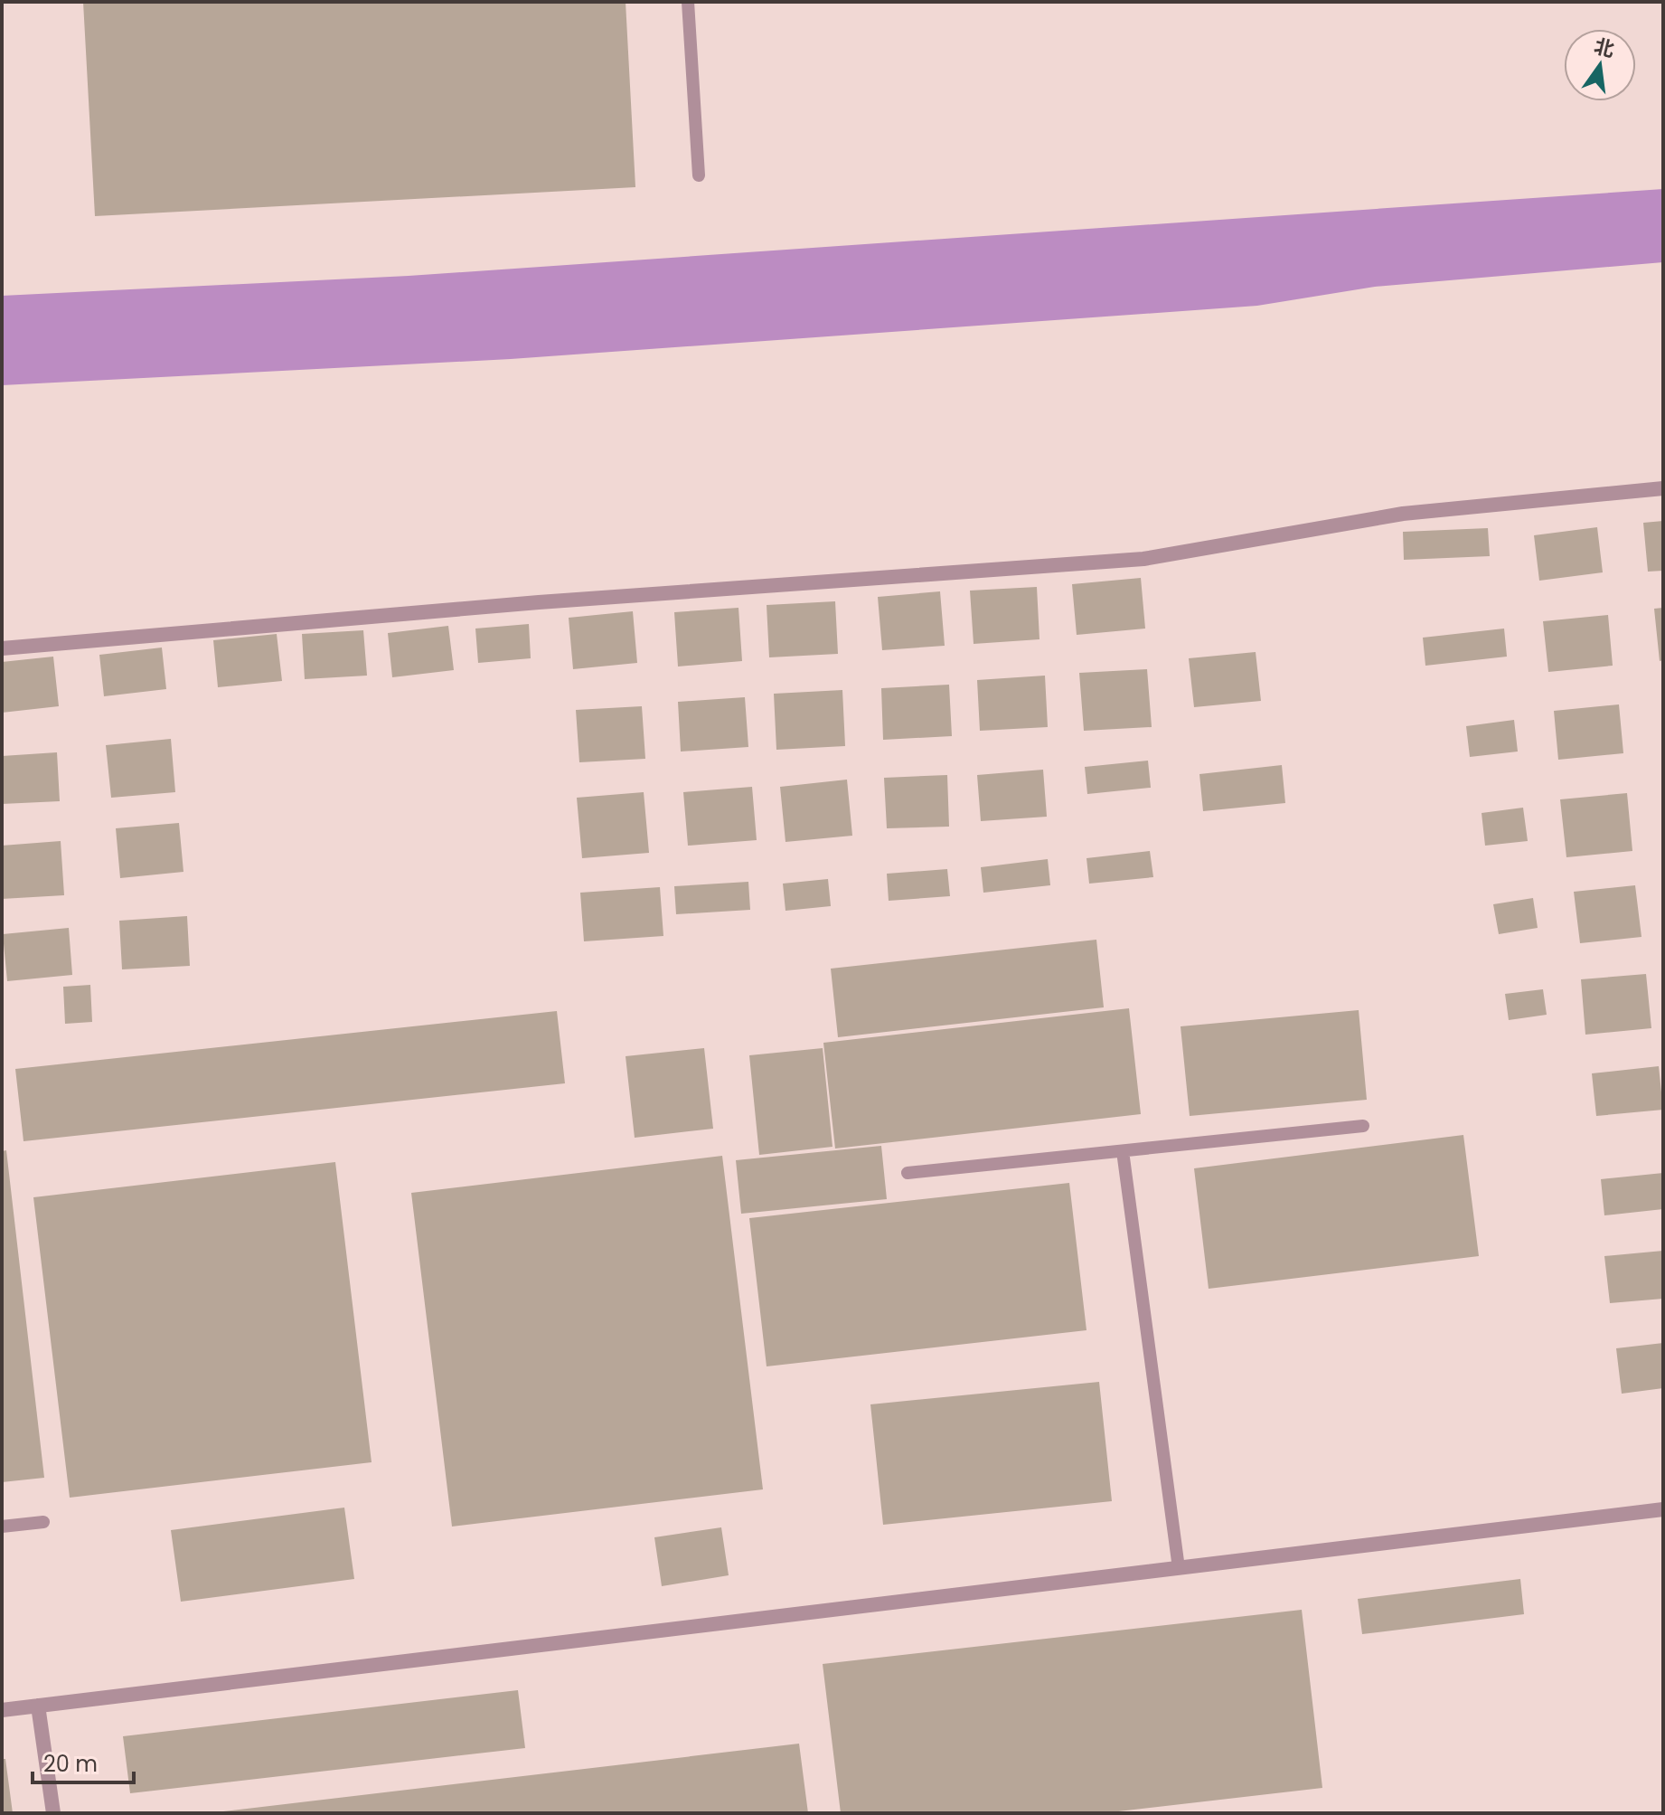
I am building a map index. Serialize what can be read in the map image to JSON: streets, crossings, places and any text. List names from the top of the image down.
{
  "scale_bar": "20 m",
  "north": "top"
}
